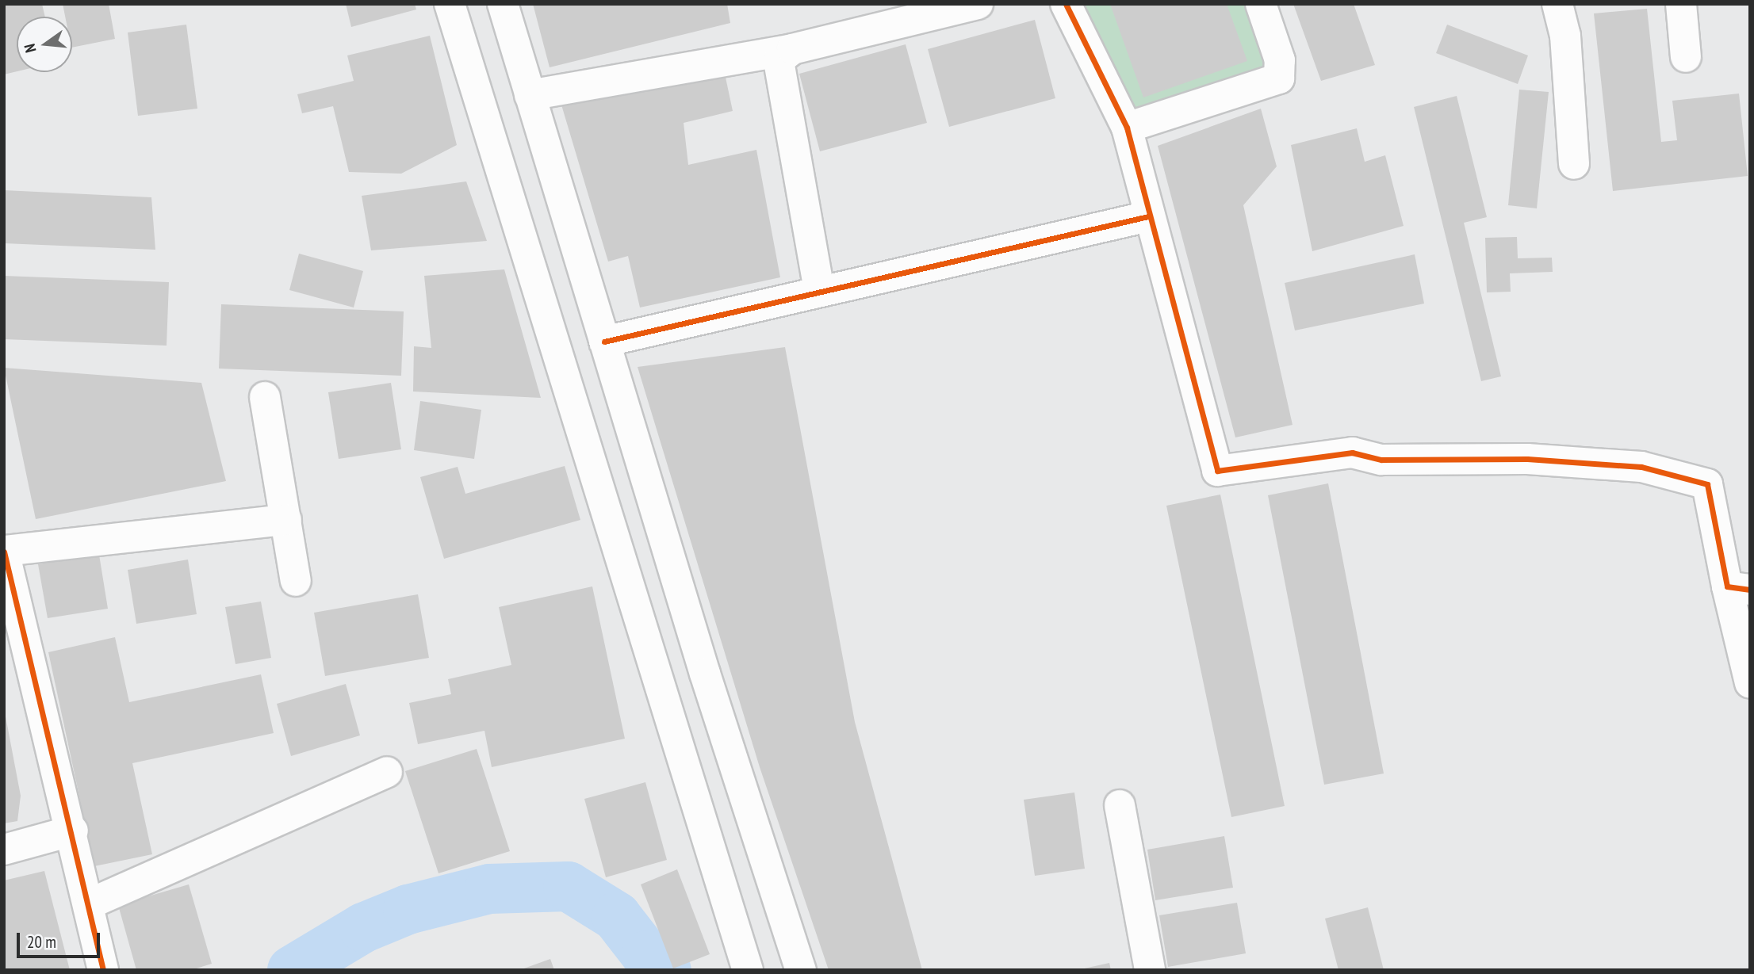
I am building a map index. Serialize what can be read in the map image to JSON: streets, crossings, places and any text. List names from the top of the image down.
{
  "scale_bar": "20 m",
  "north": "left"
}
